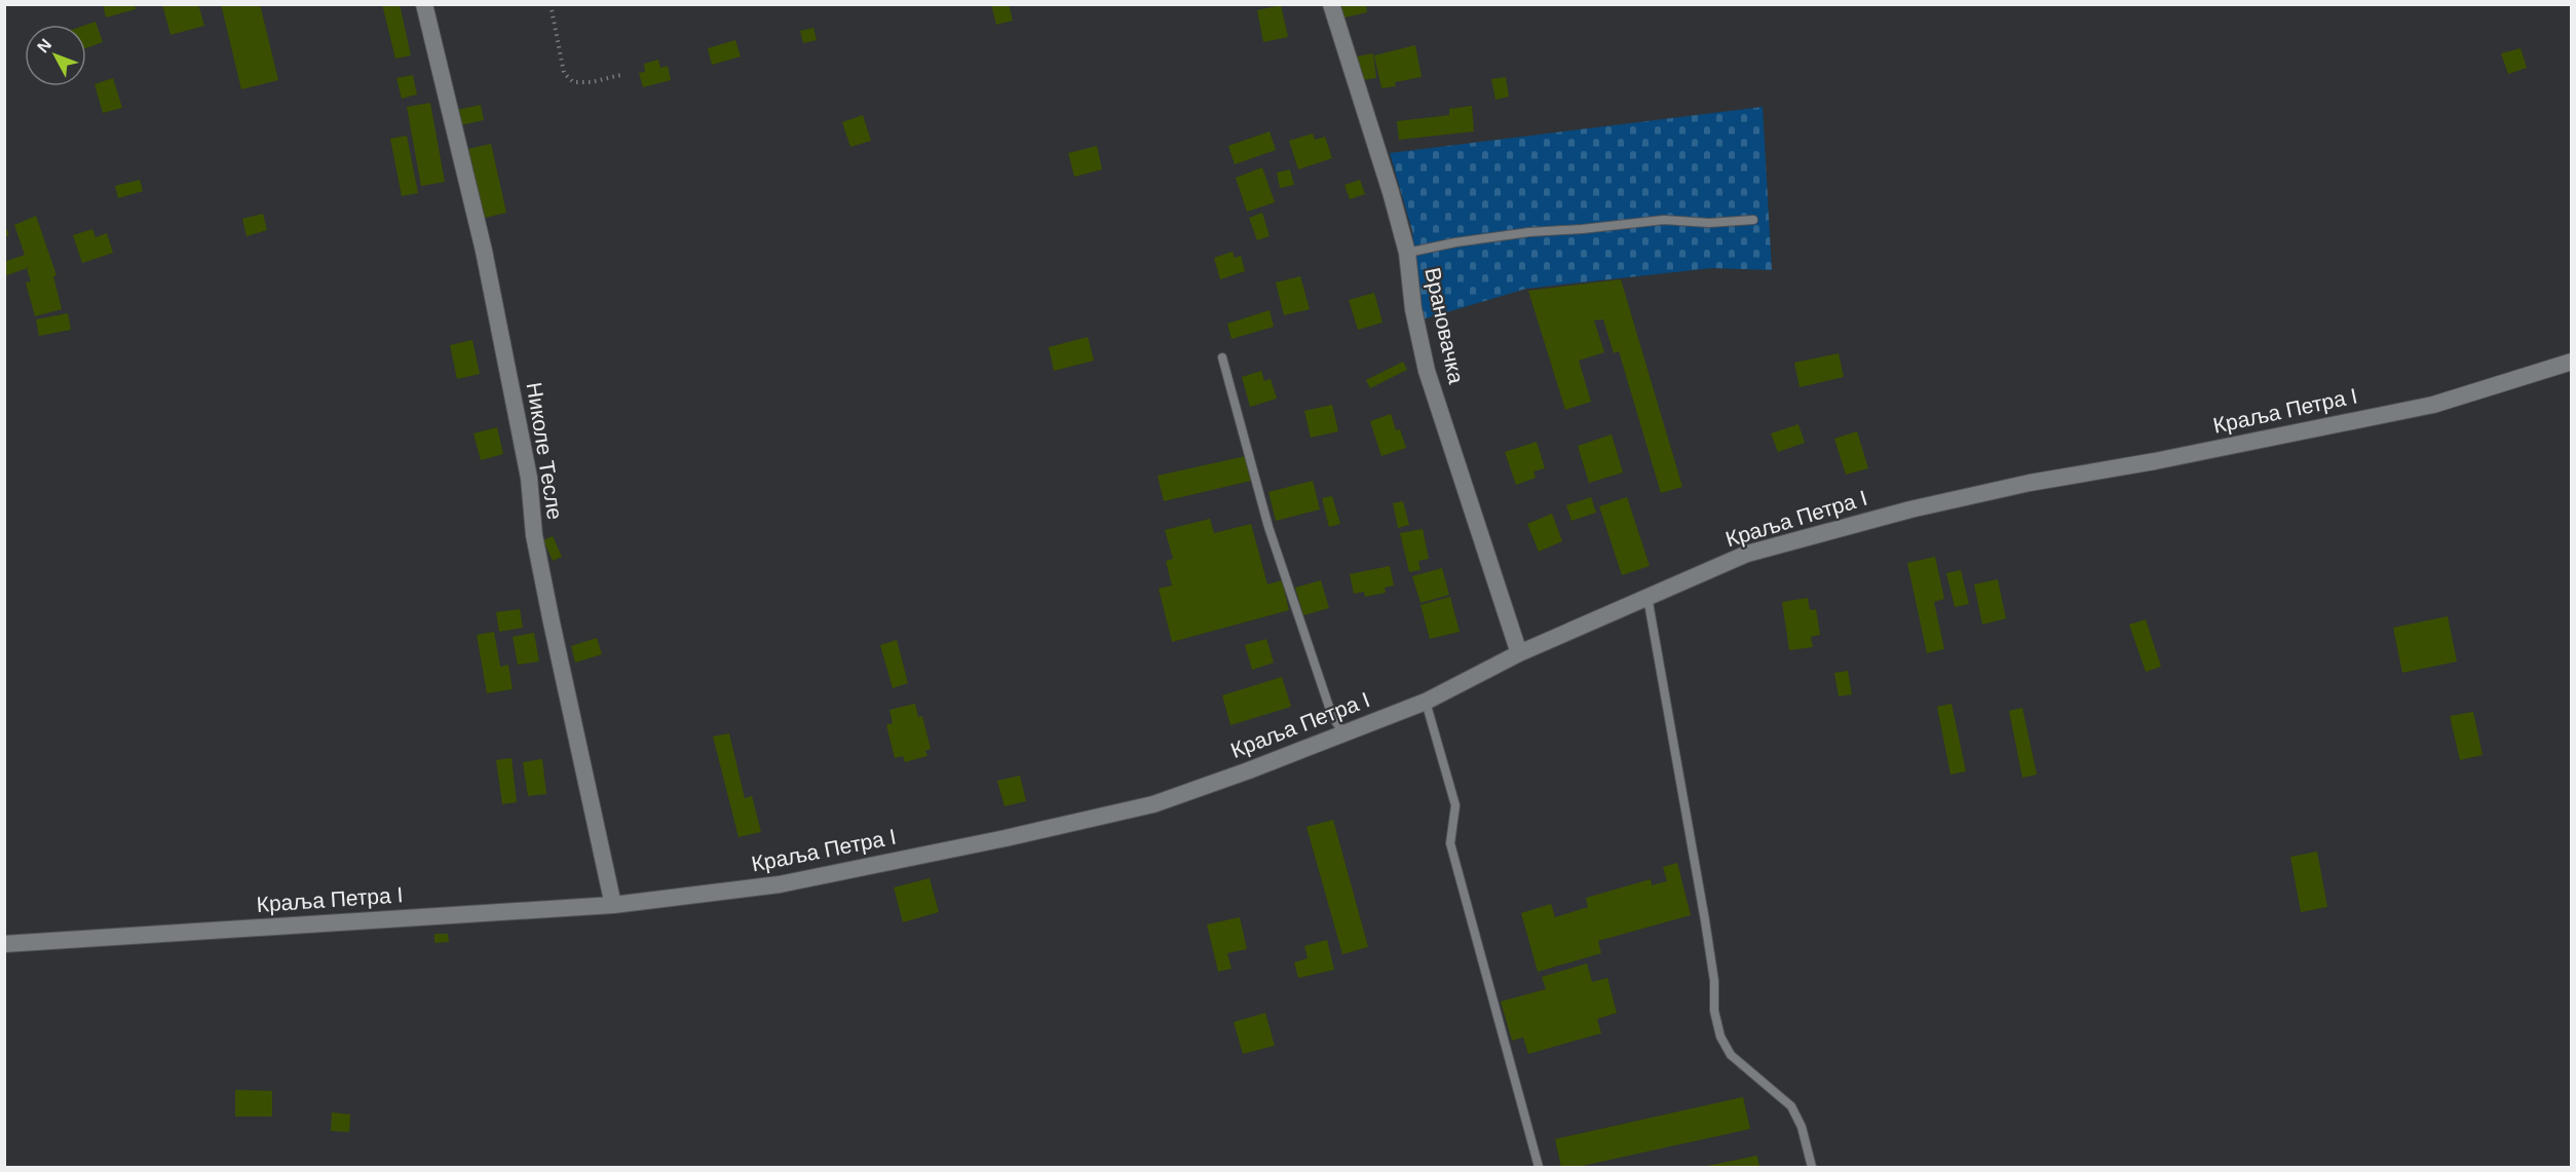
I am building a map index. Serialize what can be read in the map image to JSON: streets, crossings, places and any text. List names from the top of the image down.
{
  "streets": {
    "street": ["Врановачка", "Краља Петра I", "Николе Тесле"]
  },
  "crossings": [
    ["Врановачка", "Краља Петра I"],
    ["Краља Петра I", "Николе Тесле"]
  ],
  "north": "top left"
}
